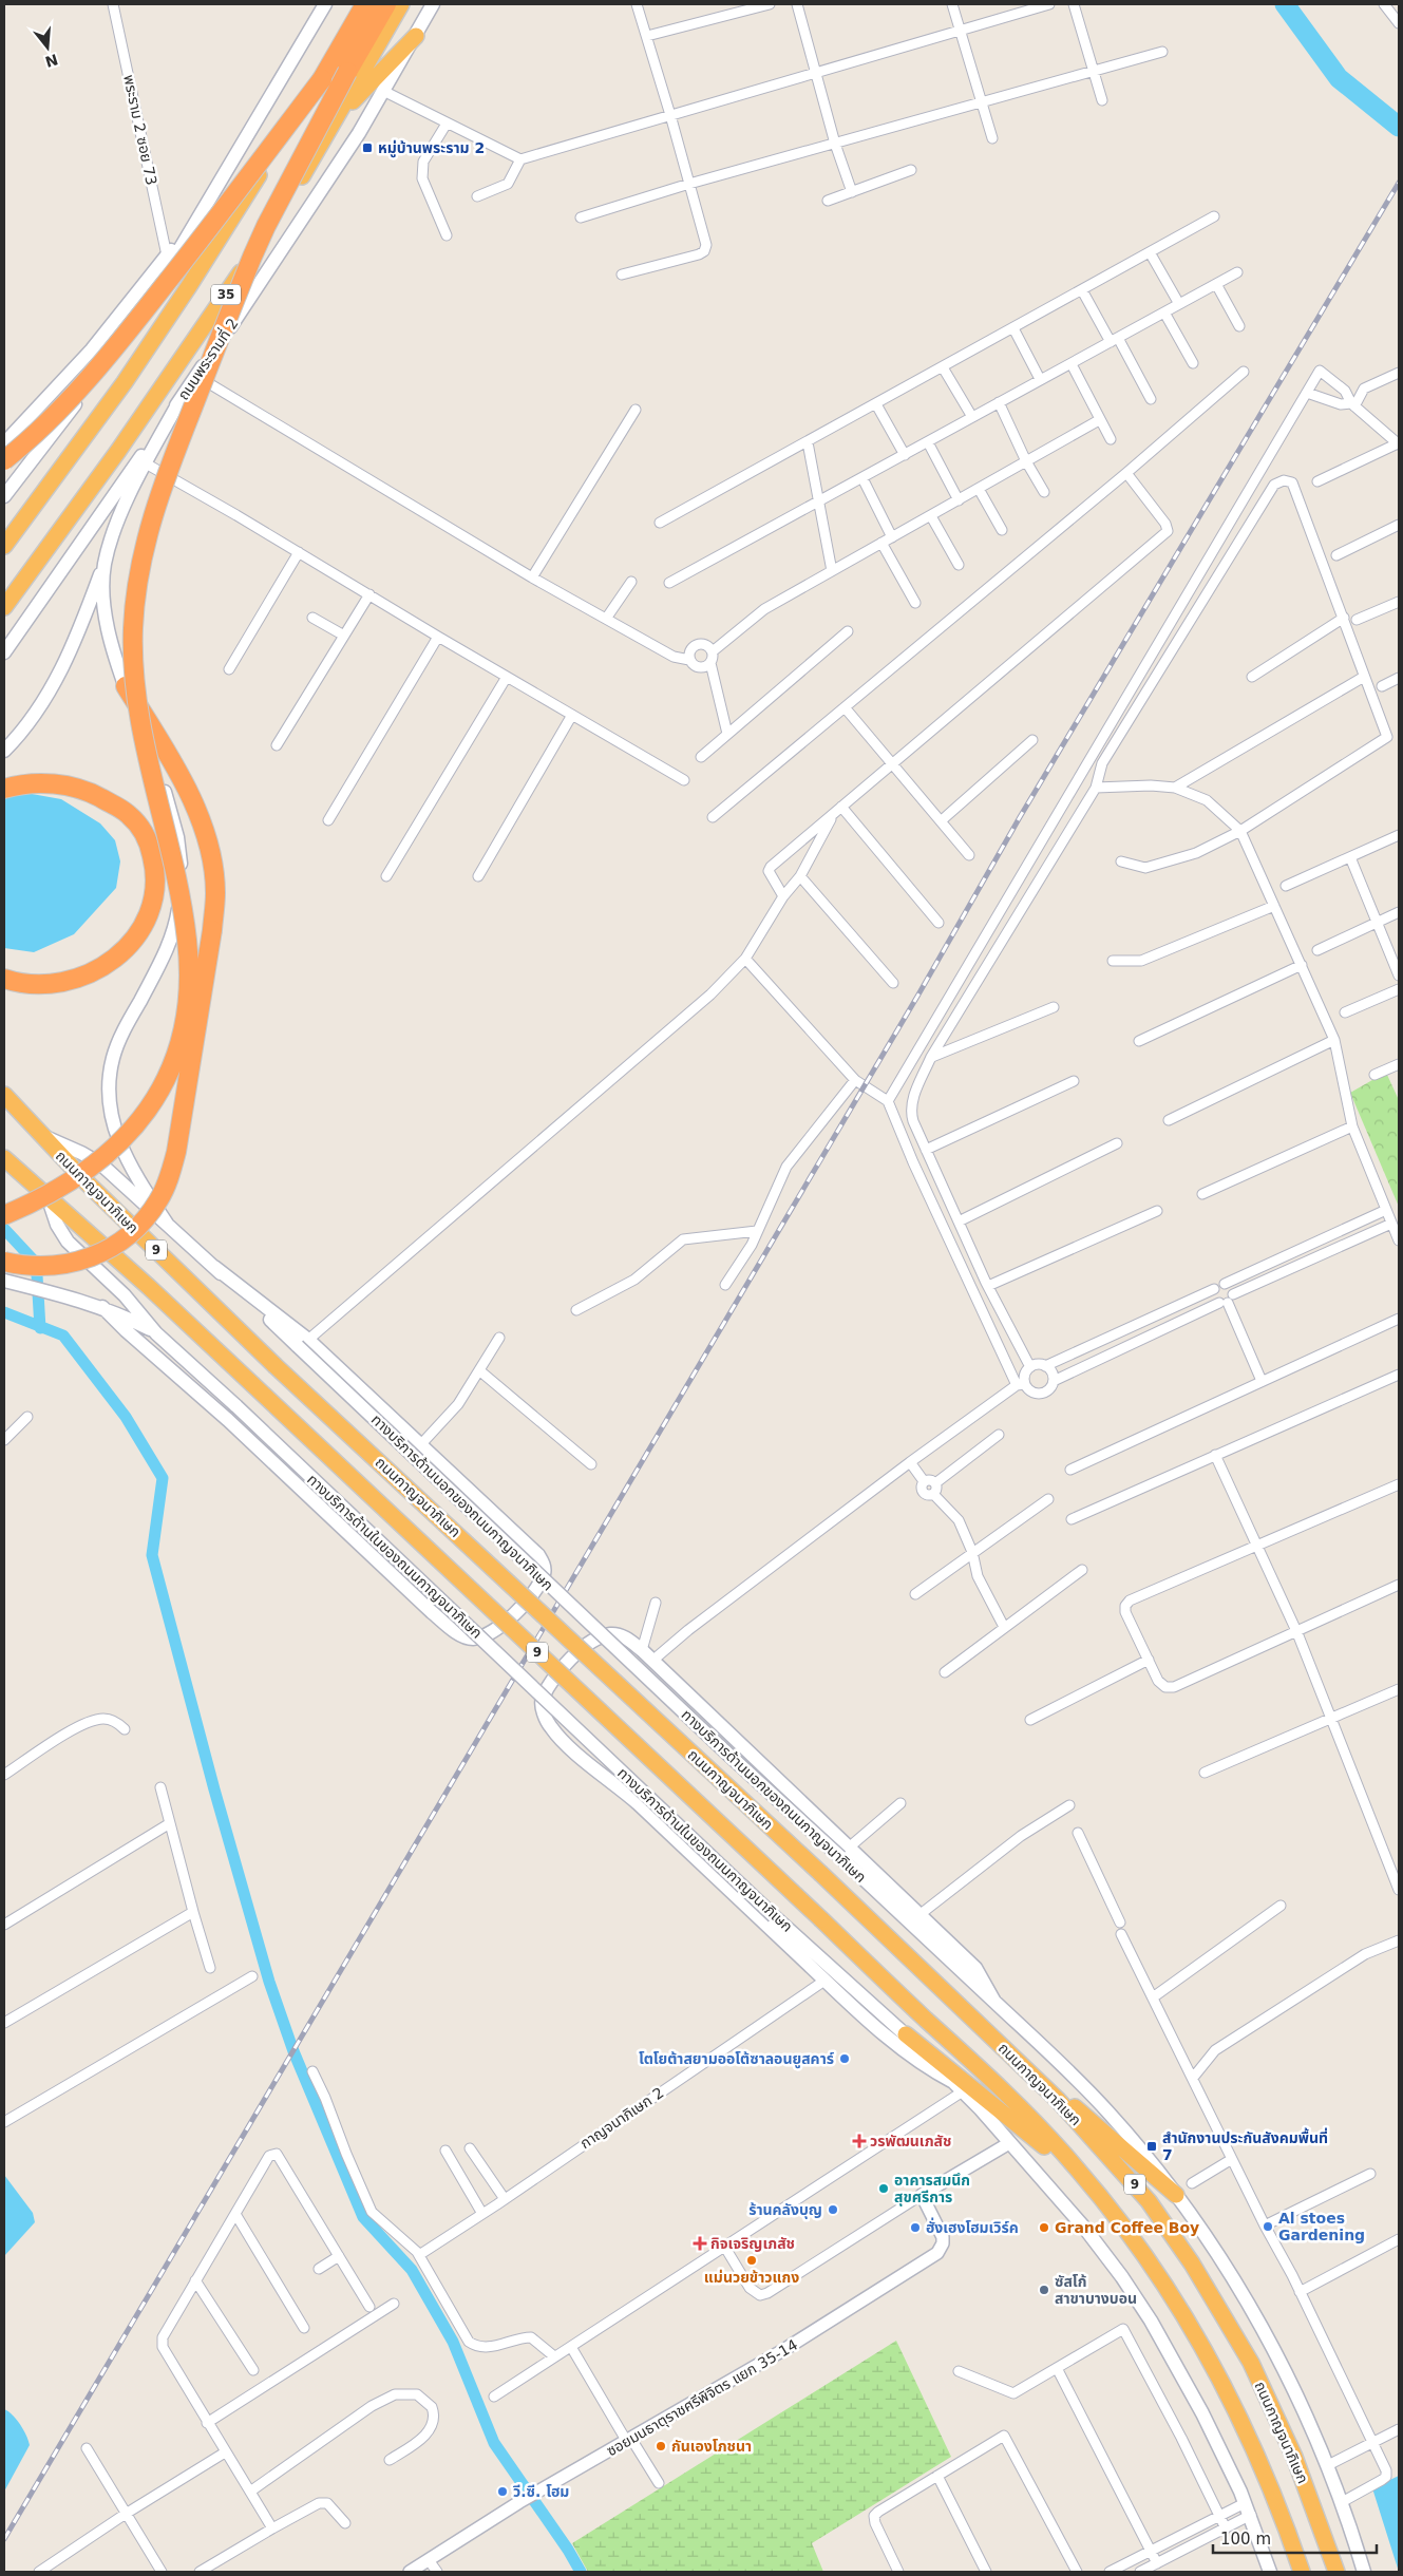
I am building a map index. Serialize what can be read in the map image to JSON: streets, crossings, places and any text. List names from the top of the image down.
{
  "streets": {
    "highway": [
      "35",
      "ถนนพระรามที่ 2",
      "ถนนกาญจนาภิเษก",
      "9"
    ],
    "main road": ["ทางบริการด้านนอกของถนนกาญจนาภิเษก", "ทางบริการด้านในของถนนกาญจนาภิเษก"],
    "street": ["พระราม 2 ซอย 73", "กาญจนาภิเษก 2", "ซอยมนธาตุราชศรีพิจิตร แยก 35-14"]
  },
  "crossings": [
    ["ถนนกาญจนาภิเษก", "ทางบริการด้านนอกของถนนกาญจนาภิเษก"],
    ["9", "ทางบริการด้านในของถนนกาญจนาภิเษก"]
  ],
  "places": {
    "transit": ["หมู่บ้านพระราม 2", "สำนักงานประกันสังคมพื้นที่ 7"],
    "other": [
      "โตโยต้าสยามออโต้ซาลอนยูสคาร์",
      "อาคารสมนึก สุขศรีการ",
      "ร้านคลังบุญ",
      "Al stoes Gardening",
      "ฮั่งเฮงโฮมเวิร์ค",
      "Grand Coffee Boy",
      "แม่นวยข้าวแกง",
      "ซัสโก้ สาขาบางบอน",
      "กันเองโภชนา",
      "วี.ซี. โฮม"
    ],
    "health": ["วรพัฒนเภสัช", "กิจเจริญเภสัช"]
  },
  "scale_bar": "100 m",
  "north": "bottom"
}
